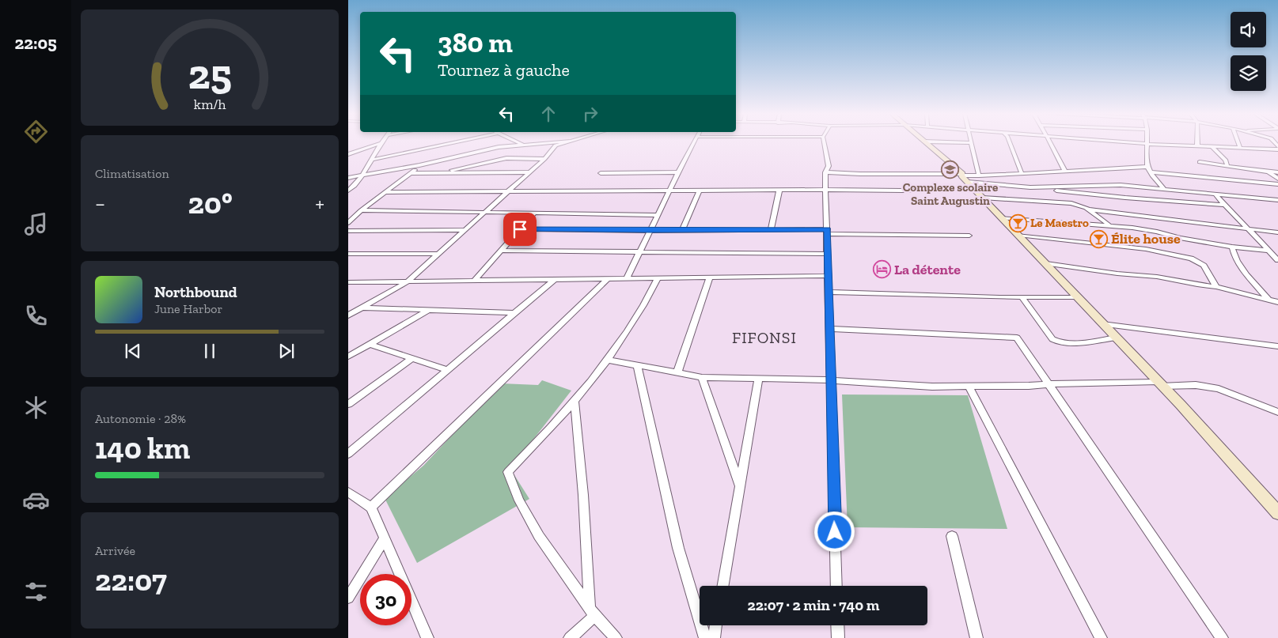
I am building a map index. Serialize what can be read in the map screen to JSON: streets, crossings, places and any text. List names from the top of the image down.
{
  "districts": ["FIFONSI"],
  "places": {
    "school or university": ["Complexe scolaire Saint Augustin"],
    "bar": ["Le Maestro", "Élite house"],
    "hotel": ["La détente"]
  },
  "page": {
    "tabs": "22:05",
    "turn": ["380 m", "Tournez à gauche"],
    "tile": [
      "Climatisation",
      ["Autonomie · 28%", "140 km"],
      ["Arrivée", "22:07"]
    ],
    "heat": ["−", "20°", "+"],
    "song": ["Northbound", "June Harbor"],
    "limit": "30",
    "trip": "22:07 · 2 min · 740 m",
    "gauge": ["25", "km/h"]
  }
}
